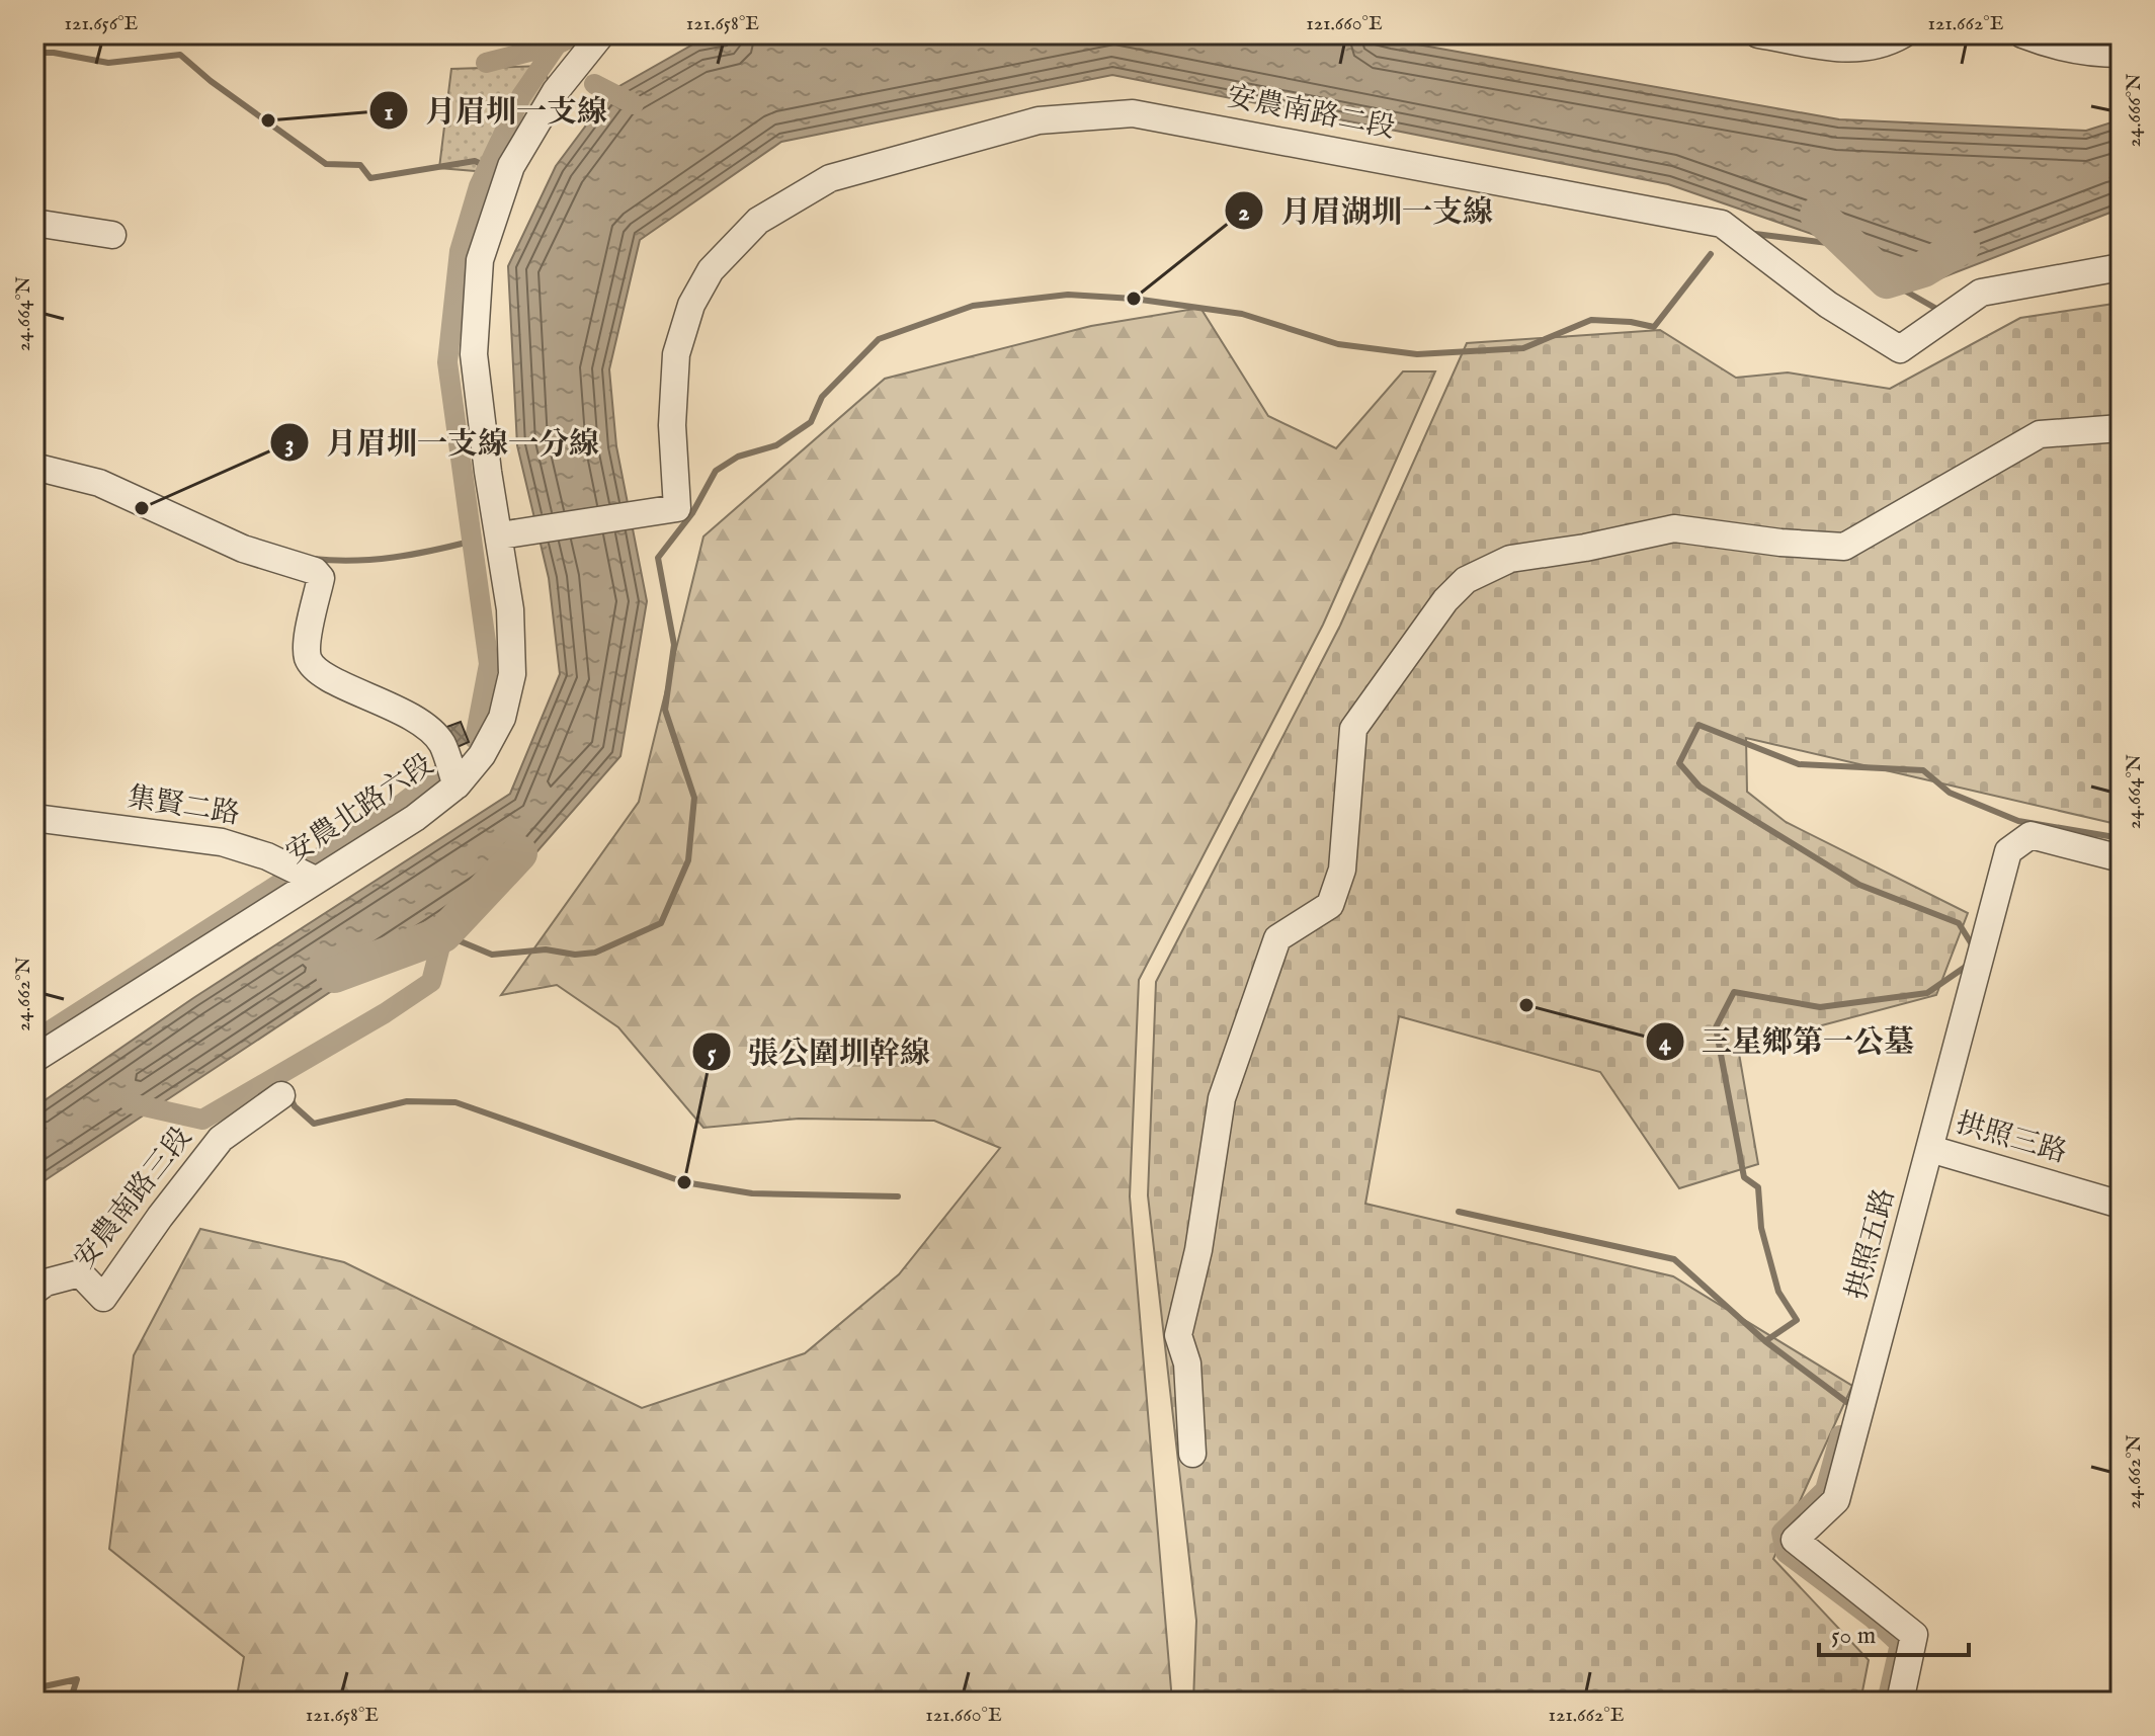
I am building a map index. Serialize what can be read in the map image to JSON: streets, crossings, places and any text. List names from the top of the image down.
{
  "streets": {
    "lane": [
      "安農南路二段",
      "集賢二路",
      "安農北路六段",
      "拱照三路",
      "安農南路三段",
      "拱照五路"
    ]
  },
  "crossings": [
    ["安農南路二段", "安農北路六段"],
    ["集賢二路", "安農北路六段"],
    ["拱照三路", "拱照五路"]
  ],
  "places": [
    "月眉圳一支線",
    "月眉湖圳一支線",
    "月眉圳一支線一分線",
    "三星鄉第一公墓",
    "張公圍圳幹線"
  ],
  "scale_bar": "50 m",
  "coordinates": [
    "121.656°E",
    "121.658°E",
    "121.660°E",
    "121.662°E",
    "24.666°N",
    "24.664°N",
    "24.662°N"
  ]
}
